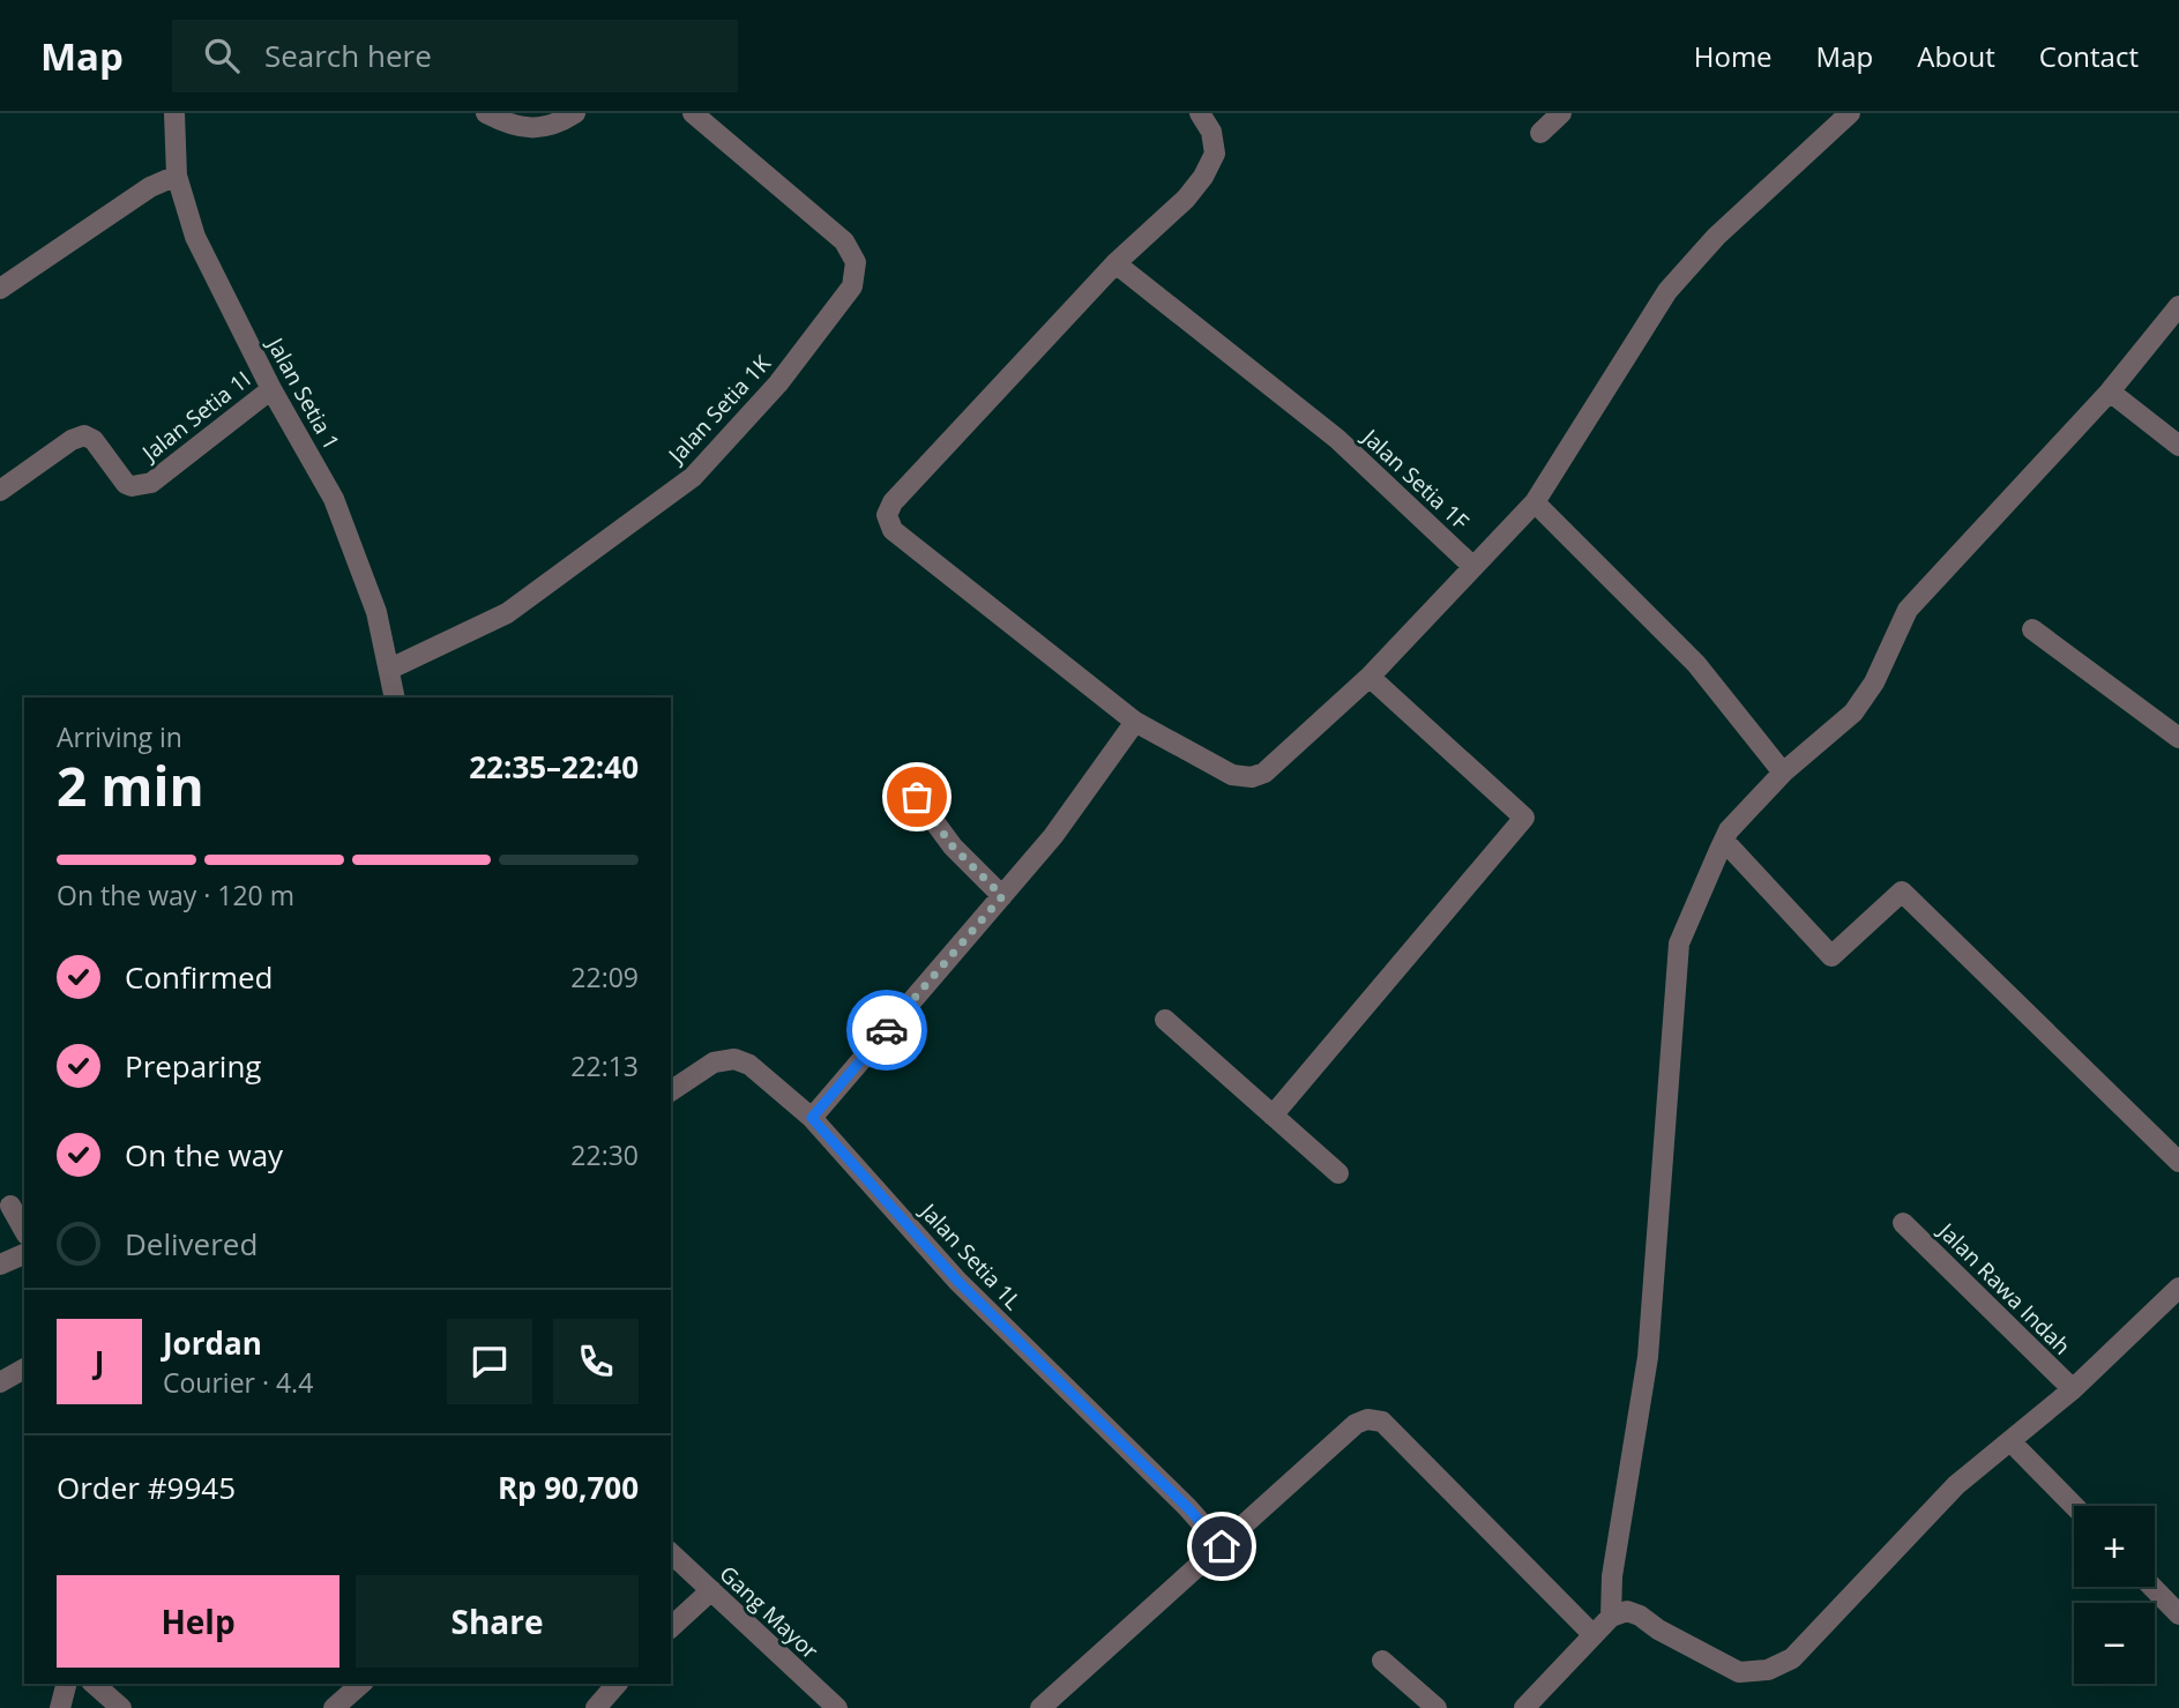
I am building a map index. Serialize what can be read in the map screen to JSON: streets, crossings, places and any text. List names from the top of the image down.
{
  "streets": {
    "street": [
      "Jalan Setia 1",
      "Jalan Setia 1K",
      "Jalan Setia 1I",
      "Jalan Setia 1F",
      "Jalan Setia 1L",
      "Jalan Rawa Indah",
      "Gang Mayor"
    ]
  },
  "crossings": [
    ["Jalan Setia 1", "Jalan Setia 1K"],
    ["Jalan Setia 1", "Jalan Setia 1I"]
  ],
  "page": {
    "header": "Map",
    "search": "Search here",
    "nav": [
      "Home",
      "Map",
      "About",
      "Contact"
    ],
    "heading": ["2 min", "Arriving in", "22:35–22:40"],
    "panel": [
      "Jordan",
      "Courier · 4.4",
      "Order #9945",
      "Rp 90,700"
    ],
    "bar": "On the way · 120 m",
    "list": [
      ["Confirmed", "22:09"],
      ["Preparing", "22:13"],
      ["On the way", "22:30"],
      "Delivered"
    ],
    "round": "J",
    "map_buttons": ["+", "−"],
    "buttons": ["Help", "Share"]
  }
}
